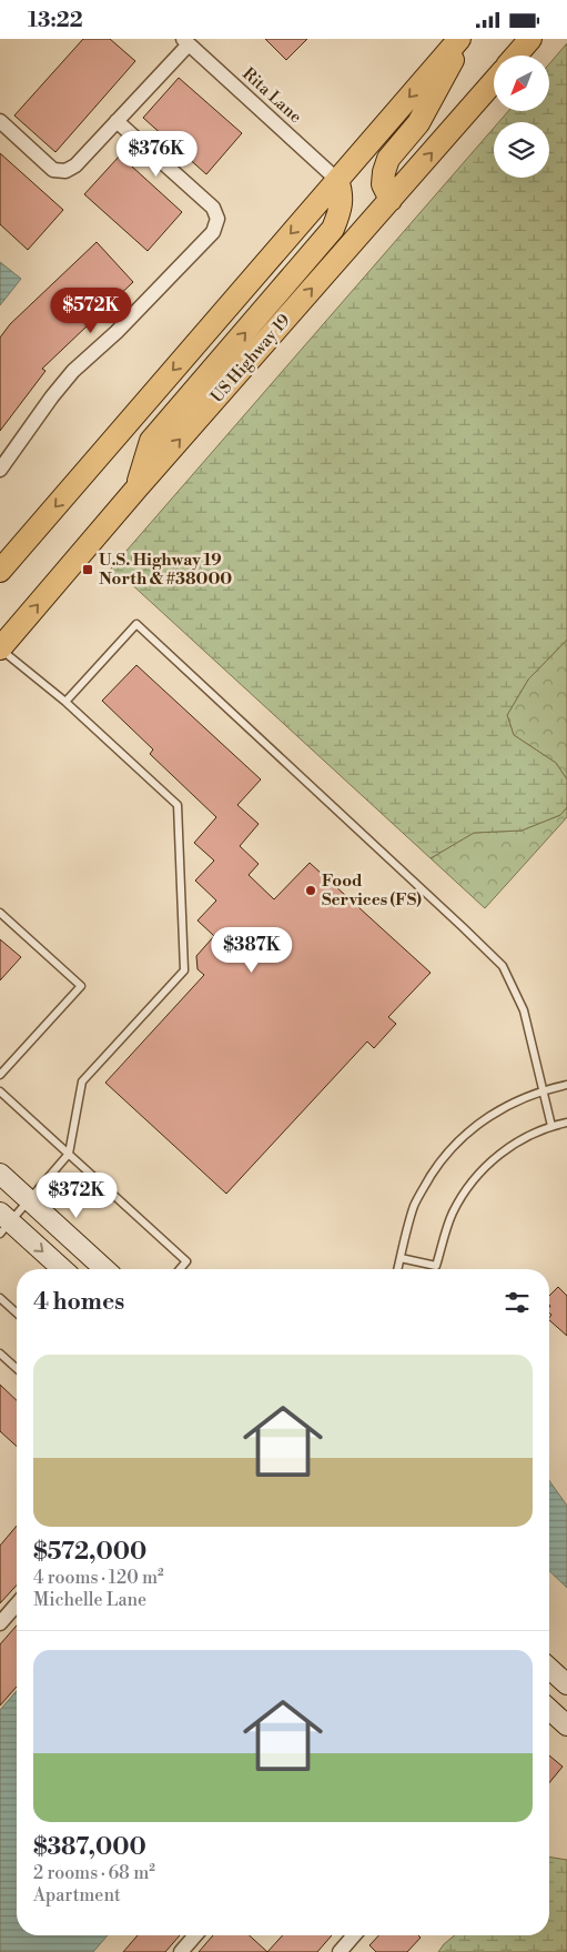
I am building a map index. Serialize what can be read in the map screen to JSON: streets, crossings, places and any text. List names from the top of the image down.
{
  "streets": {
    "highway": ["US Highway 19"],
    "street": ["Rita Lane"]
  },
  "places": {
    "transit": ["U.S. Highway 19 North & #38000"],
    "other": ["Food Services (FS)"]
  },
  "north": "bottom left",
  "page": {
    "status": "13:22",
    "price": [
      "$376K",
      "$572K",
      "$387K",
      "$372K"
    ],
    "heading": "4 homes",
    "list": [
      {
        "name": "$572,000",
        "note": "4 rooms · 120 m² · Michelle Lane"
      },
      {
        "name": "$387,000",
        "note": "2 rooms · 68 m² · Apartment"
      }
    ]
  }
}
